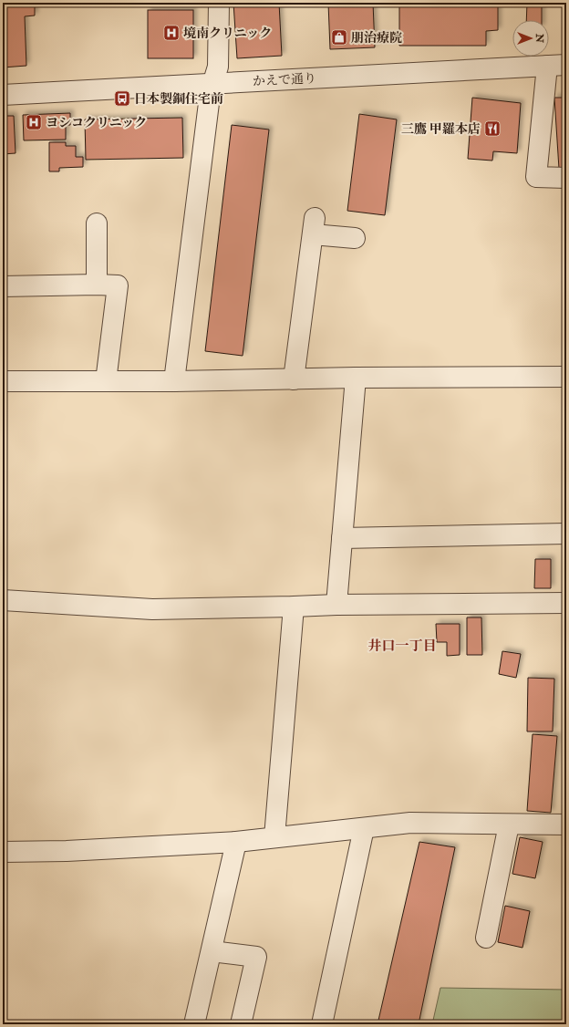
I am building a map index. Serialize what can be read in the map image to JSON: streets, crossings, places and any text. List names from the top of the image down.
{
  "streets": {
    "street": ["かえで通り"]
  },
  "districts": ["井口一丁目"],
  "places": {
    "hospital": ["境南クリニック", "ヨシコクリニック"],
    "shop": ["朋治療院"],
    "bus stop": ["日本製鋼住宅前"],
    "restaurant": ["三鷹 甲羅本店"]
  },
  "north": "right"
}
